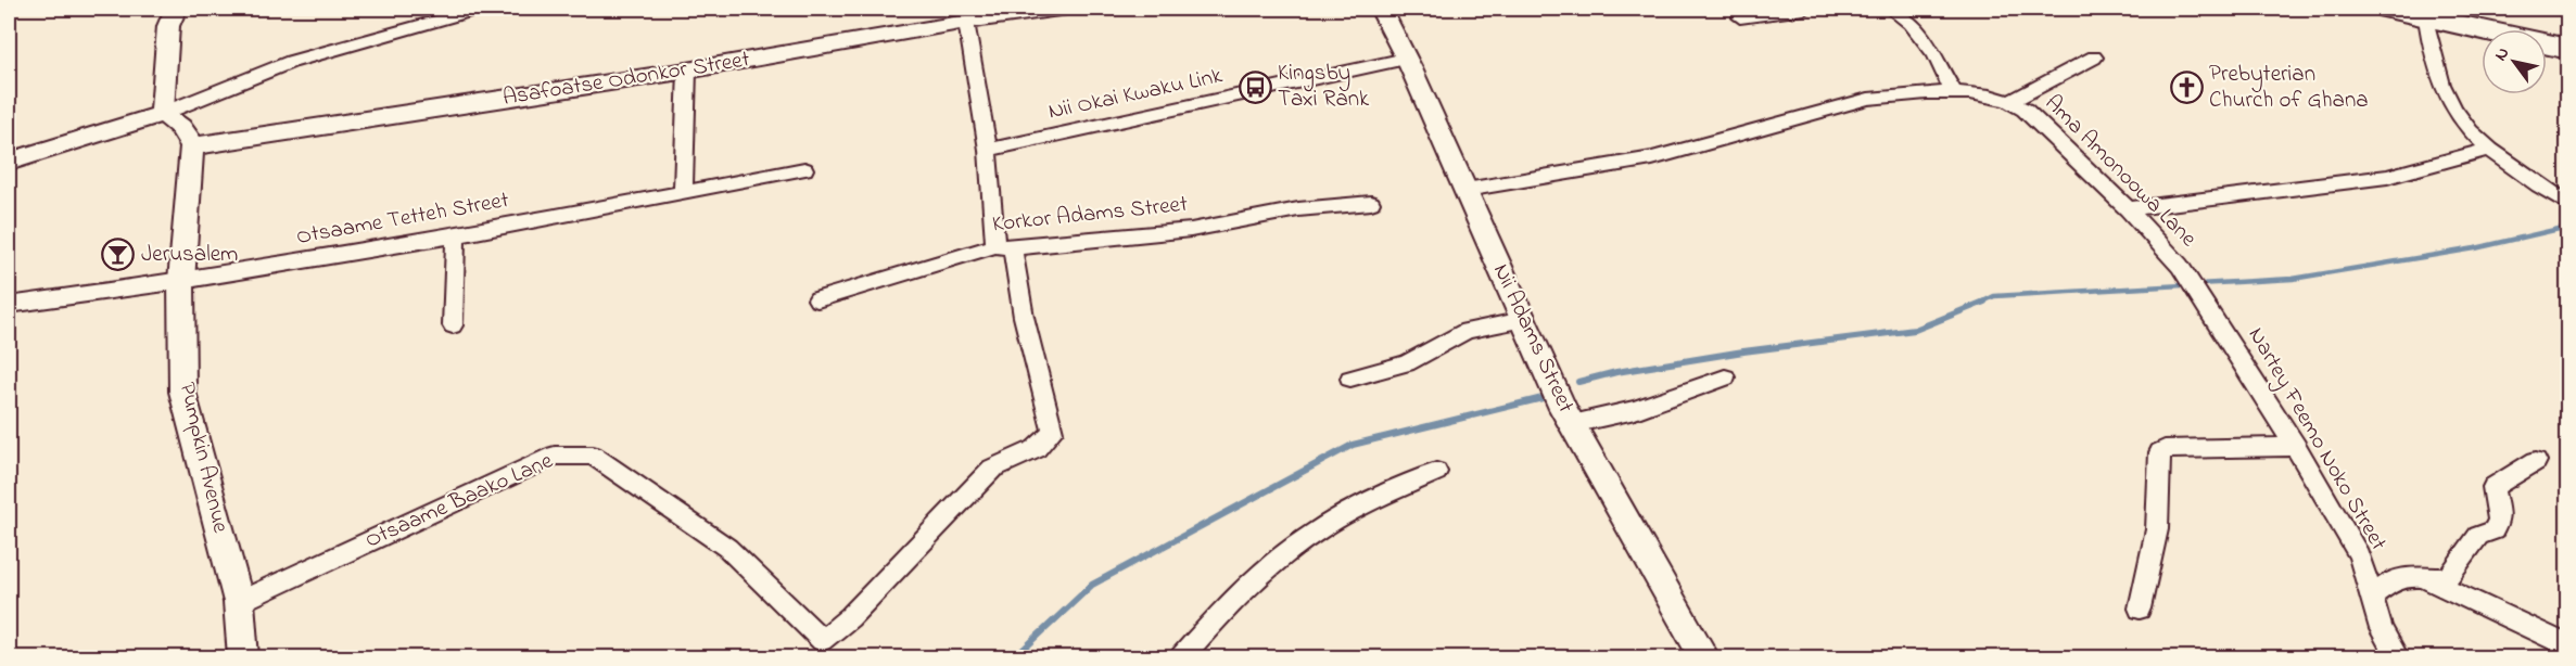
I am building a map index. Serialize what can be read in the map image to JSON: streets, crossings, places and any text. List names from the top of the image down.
{
  "streets": {
    "street": [
      "Asafoatse Odonkor Street",
      "Nii Okai Kwaku Link",
      "Ama Amonoowa Lane",
      "Korkor Adams Street",
      "Otsaame Tetteh Street",
      "Nii Adams Street",
      "Nartey Feemo Noko Street",
      "Pumpkin Avenue",
      "Otsaame Baako Lane"
    ]
  },
  "crossings": [
    ["Asafoatse Odonkor Street", "Pumpkin Avenue"],
    ["Nii Okai Kwaku Link", "Nii Adams Street"],
    ["Ama Amonoowa Lane", "Nii Adams Street"],
    ["Ama Amonoowa Lane", "Nartey Feemo Noko Street"],
    ["Korkor Adams Street", "Otsaame Baako Lane"],
    ["Otsaame Tetteh Street", "Pumpkin Avenue"],
    ["Pumpkin Avenue", "Otsaame Baako Lane"]
  ],
  "places": {
    "bus stop": ["Kingsby Taxi Rank"],
    "church": ["Prebyterian Church of Ghana"],
    "bar": ["Jerusalem"]
  },
  "north": "top left"
}
